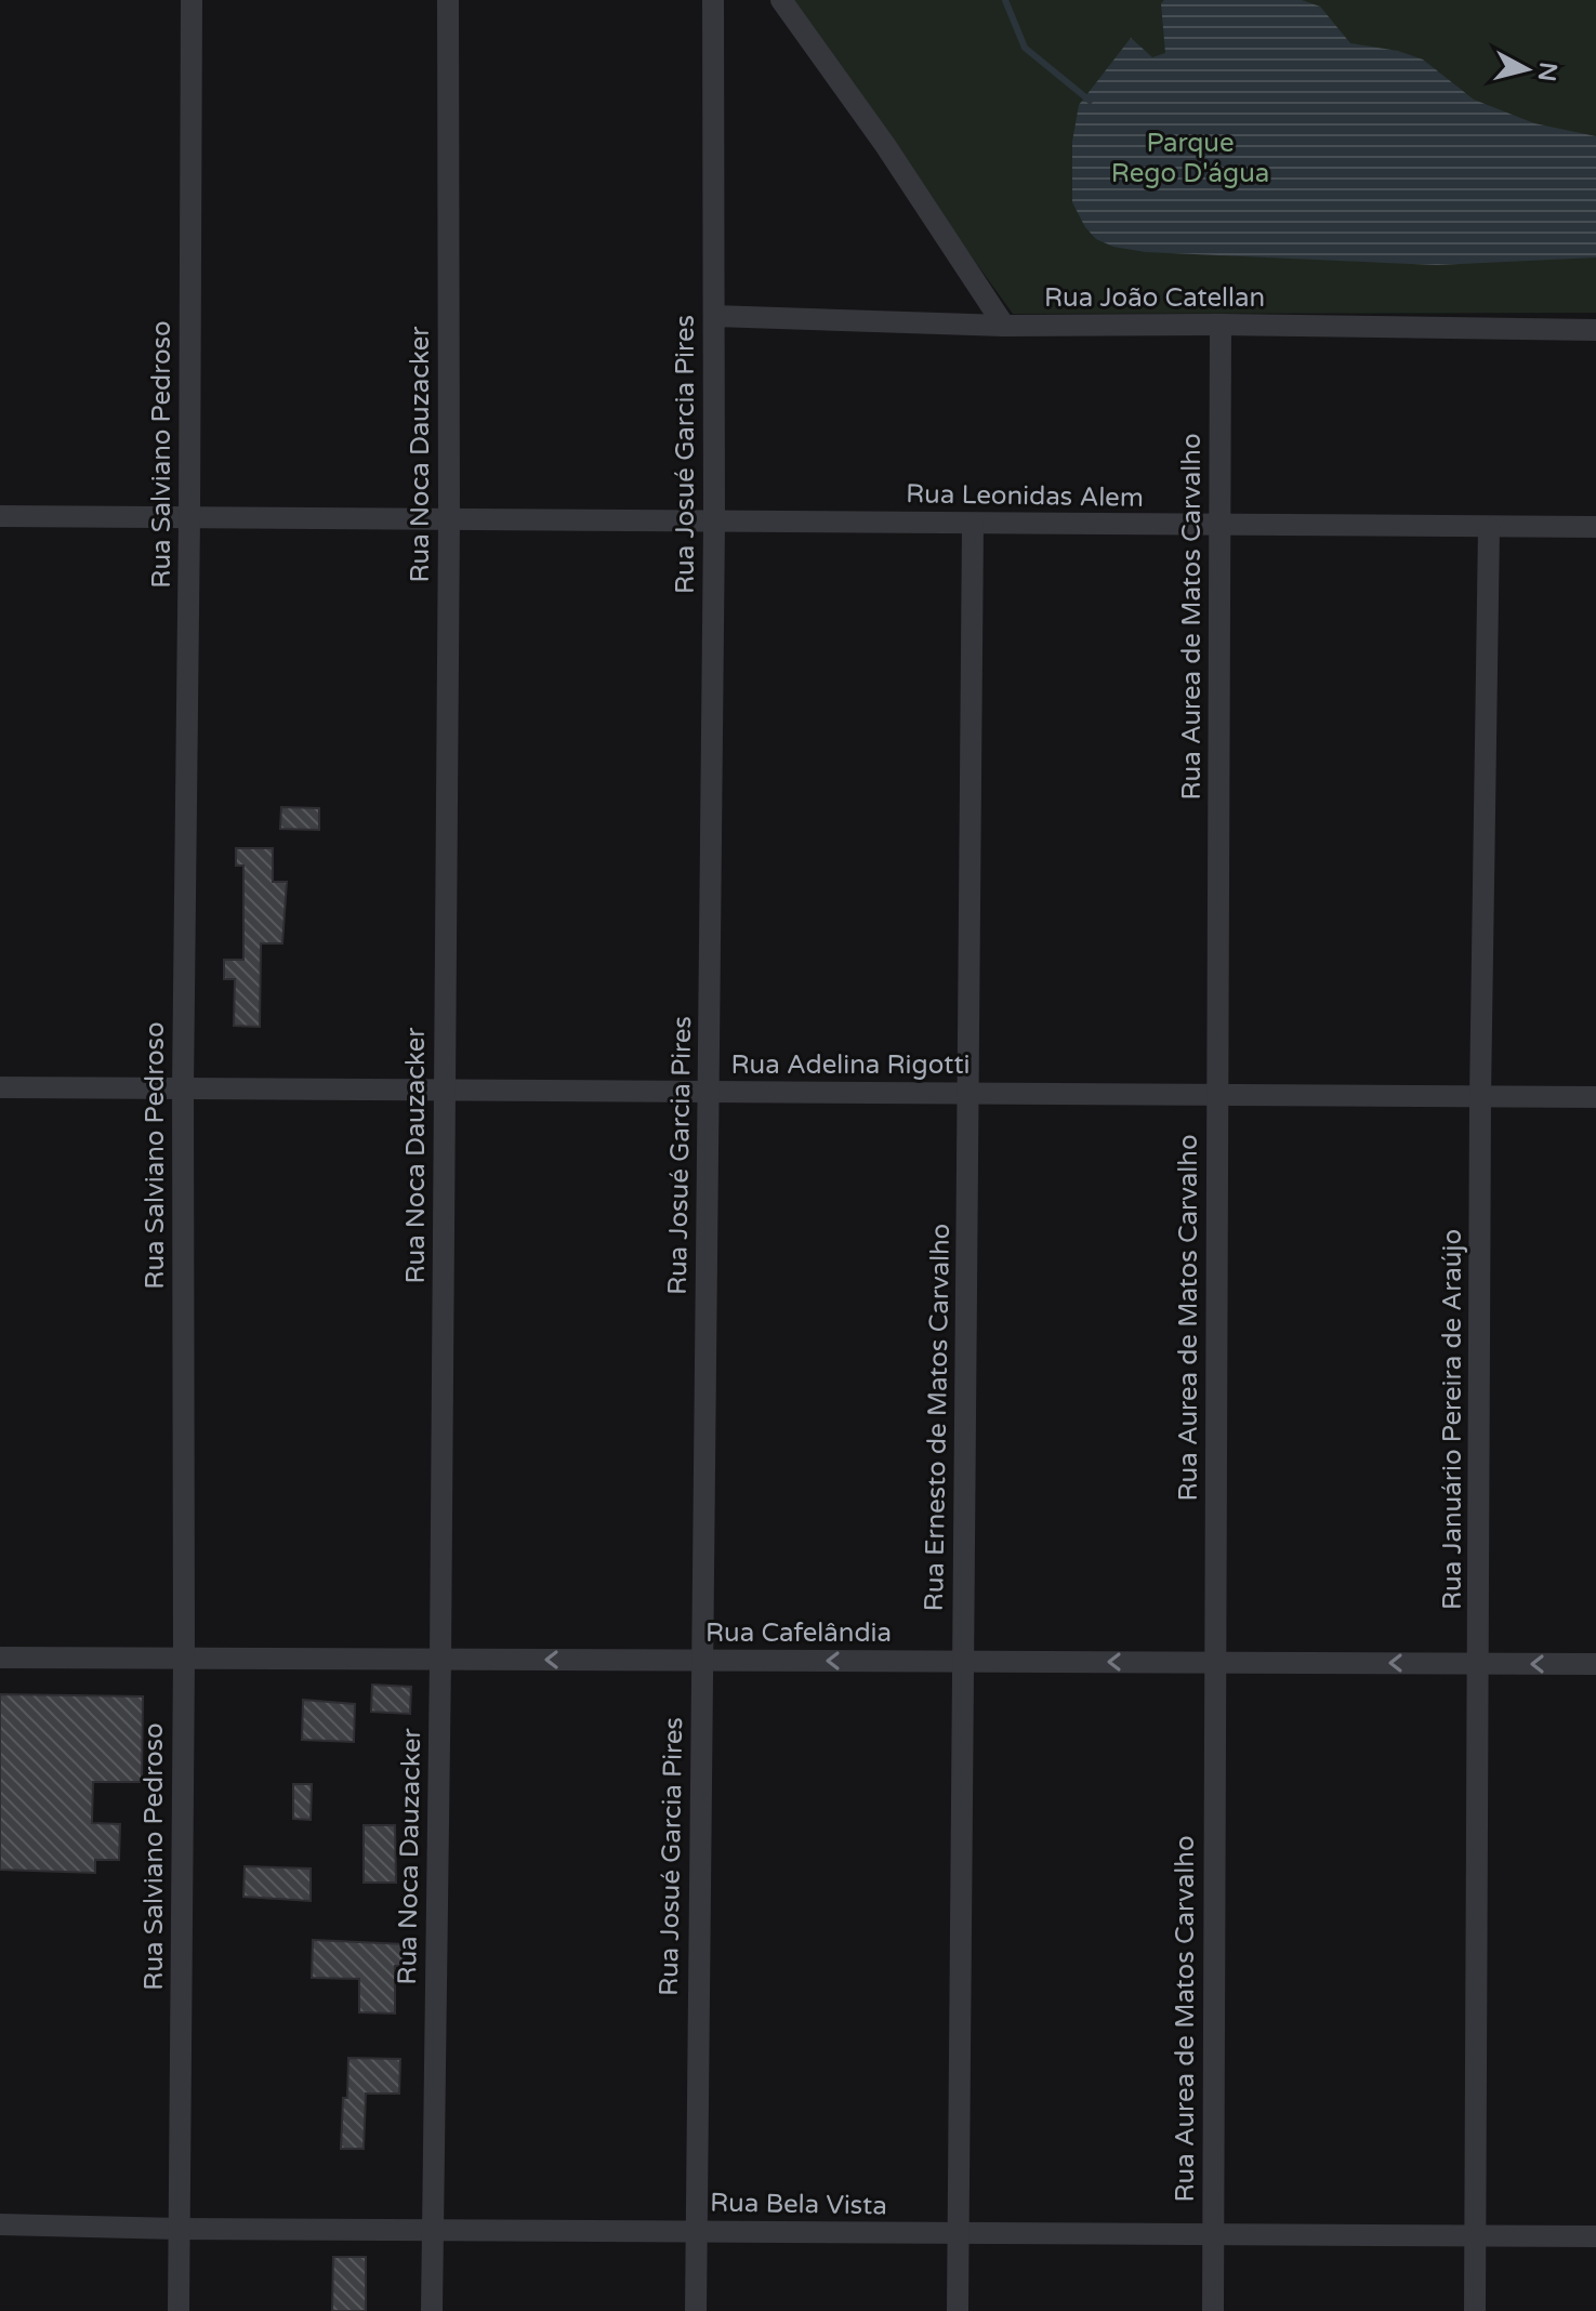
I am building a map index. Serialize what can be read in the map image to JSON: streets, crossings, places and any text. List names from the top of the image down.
{
  "streets": {
    "street": [
      "Rua João Catellan",
      "Rua Salviano Pedroso",
      "Rua Noca Dauzacker",
      "Rua Josué Garcia Pires",
      "Rua Leonidas Alem",
      "Rua Aurea de Matos Carvalho",
      "Rua Adelina Rigotti",
      "Rua Ernesto de Matos Carvalho",
      "Rua Januário Pereira de Araújo",
      "Rua Cafelândia",
      "Rua Bela Vista"
    ]
  },
  "crossings": [
    ["Rua João Catellan", "Rua Josué Garcia Pires"],
    ["Rua João Catellan", "Rua Aurea de Matos Carvalho"],
    ["Rua Salviano Pedroso", "Rua Leonidas Alem"],
    ["Rua Salviano Pedroso", "Rua Adelina Rigotti"],
    ["Rua Salviano Pedroso", "Rua Cafelândia"],
    ["Rua Salviano Pedroso", "Rua Bela Vista"],
    ["Rua Noca Dauzacker", "Rua Leonidas Alem"],
    ["Rua Noca Dauzacker", "Rua Adelina Rigotti"],
    ["Rua Noca Dauzacker", "Rua Cafelândia"],
    ["Rua Noca Dauzacker", "Rua Bela Vista"],
    ["Rua Josué Garcia Pires", "Rua Leonidas Alem"],
    ["Rua Josué Garcia Pires", "Rua Adelina Rigotti"],
    ["Rua Josué Garcia Pires", "Rua Cafelândia"],
    ["Rua Josué Garcia Pires", "Rua Bela Vista"],
    ["Rua Leonidas Alem", "Rua Aurea de Matos Carvalho"],
    ["Rua Leonidas Alem", "Rua Ernesto de Matos Carvalho"],
    ["Rua Leonidas Alem", "Rua Januário Pereira de Araújo"],
    ["Rua Aurea de Matos Carvalho", "Rua Adelina Rigotti"],
    ["Rua Aurea de Matos Carvalho", "Rua Cafelândia"],
    ["Rua Aurea de Matos Carvalho", "Rua Bela Vista"],
    ["Rua Adelina Rigotti", "Rua Ernesto de Matos Carvalho"],
    ["Rua Adelina Rigotti", "Rua Januário Pereira de Araújo"],
    ["Rua Ernesto de Matos Carvalho", "Rua Cafelândia"],
    ["Rua Ernesto de Matos Carvalho", "Rua Bela Vista"],
    ["Rua Januário Pereira de Araújo", "Rua Cafelândia"],
    ["Rua Januário Pereira de Araújo", "Rua Bela Vista"]
  ],
  "one_way": ["Rua Cafelândia"],
  "parks": ["Parque Rego D'água"],
  "north": "right"
}
